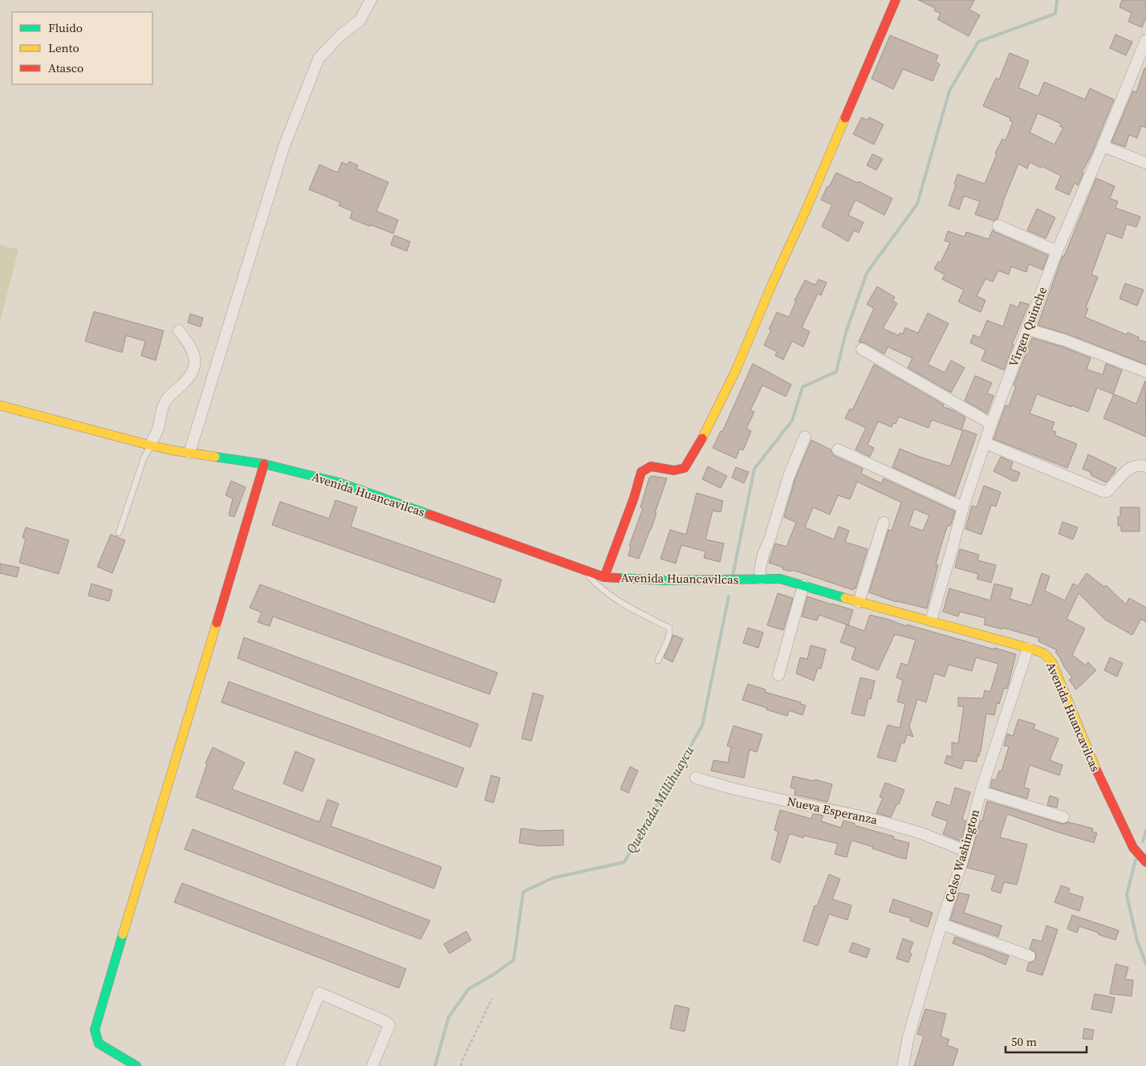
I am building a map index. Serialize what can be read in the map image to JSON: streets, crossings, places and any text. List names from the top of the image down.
{
  "streets": {
    "street": [
      "Virgen Quinche",
      "Avenida Huancavilcas",
      "Nueva Esperanza",
      "Celso Washington"
    ]
  },
  "crossings": [
    ["Virgen Quinche", "Avenida Huancavilcas"],
    ["Avenida Huancavilcas", "Celso Washington"],
    ["Nueva Esperanza", "Celso Washington"]
  ],
  "water": ["Quebrada Millihuaycu"],
  "legend": ["Fluido", "Lento", "Atasco"],
  "scale_bar": "50 m"
}
